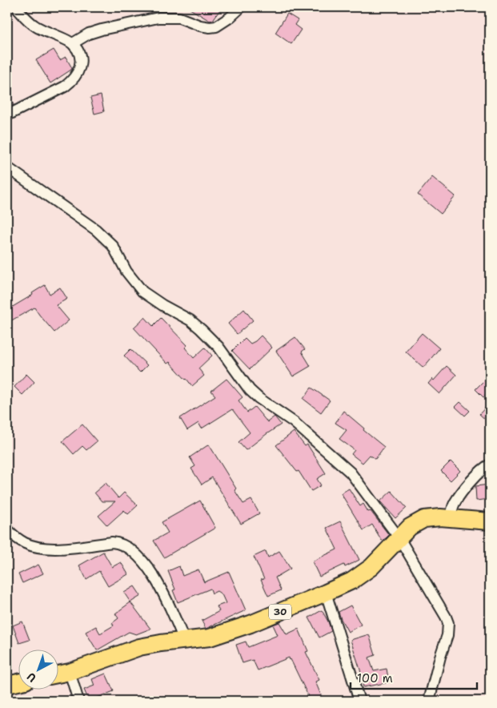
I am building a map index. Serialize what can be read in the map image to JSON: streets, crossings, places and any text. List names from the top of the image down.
{
  "streets": {
    "highway": ["30"]
  },
  "scale_bar": "100 m",
  "north": "bottom left"
}
